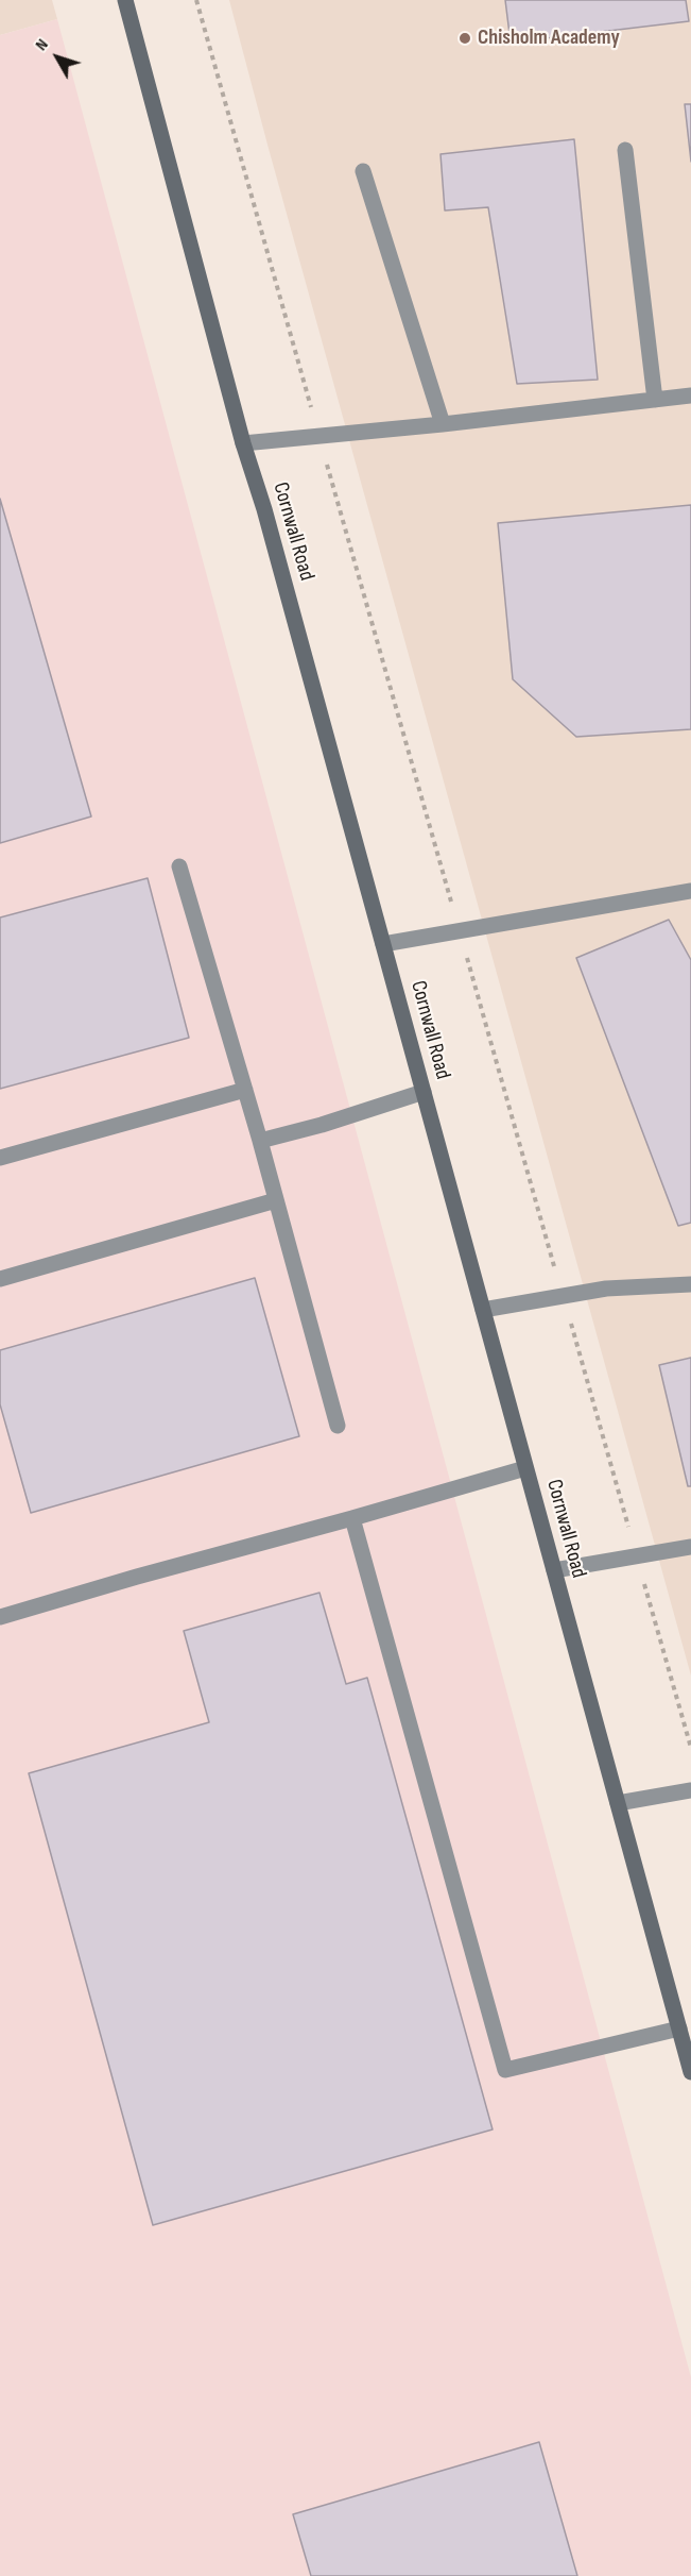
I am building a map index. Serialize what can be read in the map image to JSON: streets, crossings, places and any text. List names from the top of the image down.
{
  "streets": {
    "main road": ["Cornwall Road"]
  },
  "places": ["Chisholm Academy"],
  "north": "top left"
}
